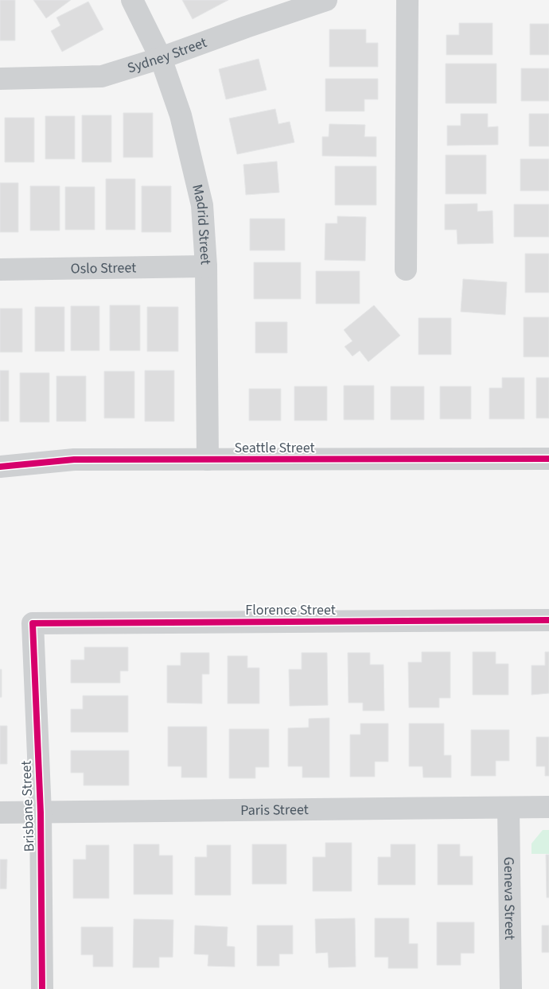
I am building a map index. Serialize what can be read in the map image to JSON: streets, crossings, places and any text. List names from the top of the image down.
{
  "streets": {
    "street": [
      "Sydney Street",
      "Madrid Street",
      "Oslo Street",
      "Seattle Street",
      "Florence Street",
      "Brisbane Street",
      "Paris Street",
      "Geneva Street"
    ]
  },
  "crossings": [
    ["Sydney Street", "Madrid Street"],
    ["Madrid Street", "Oslo Street"],
    ["Madrid Street", "Seattle Street"],
    ["Florence Street", "Brisbane Street"],
    ["Brisbane Street", "Paris Street"],
    ["Paris Street", "Geneva Street"]
  ]
}
